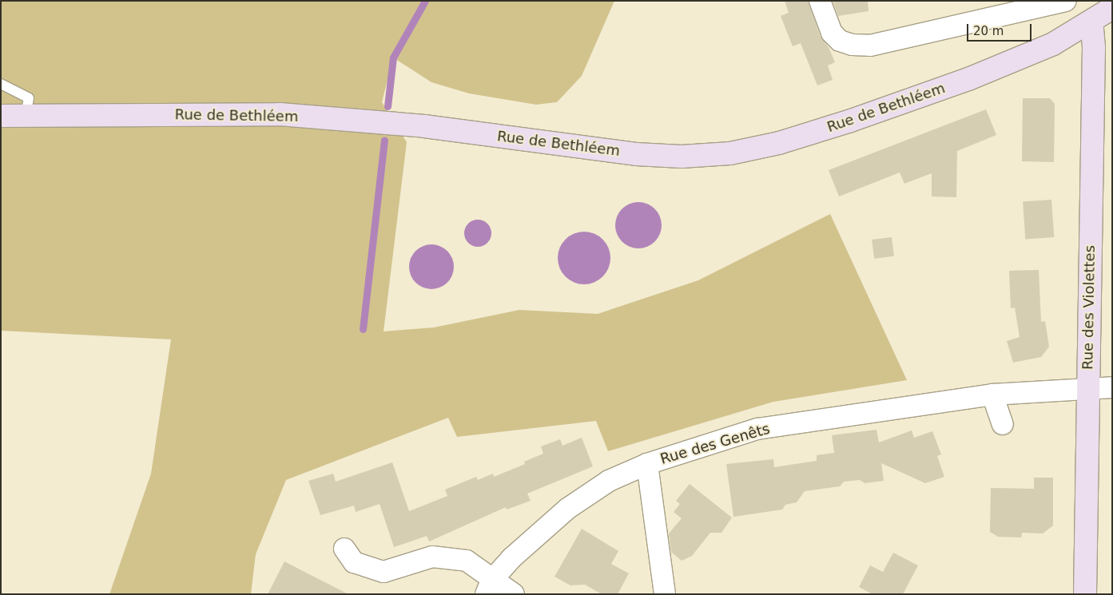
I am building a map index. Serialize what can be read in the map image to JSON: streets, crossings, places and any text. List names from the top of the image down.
{
  "streets": {
    "main road": ["Rue de Bethléem", "Rue des Violettes"],
    "street": ["Rue des Genêts"]
  },
  "crossings": [
    ["Rue de Bethléem", "Rue des Violettes"],
    ["Rue des Violettes", "Rue des Genêts"]
  ],
  "scale_bar": "20 m"
}
